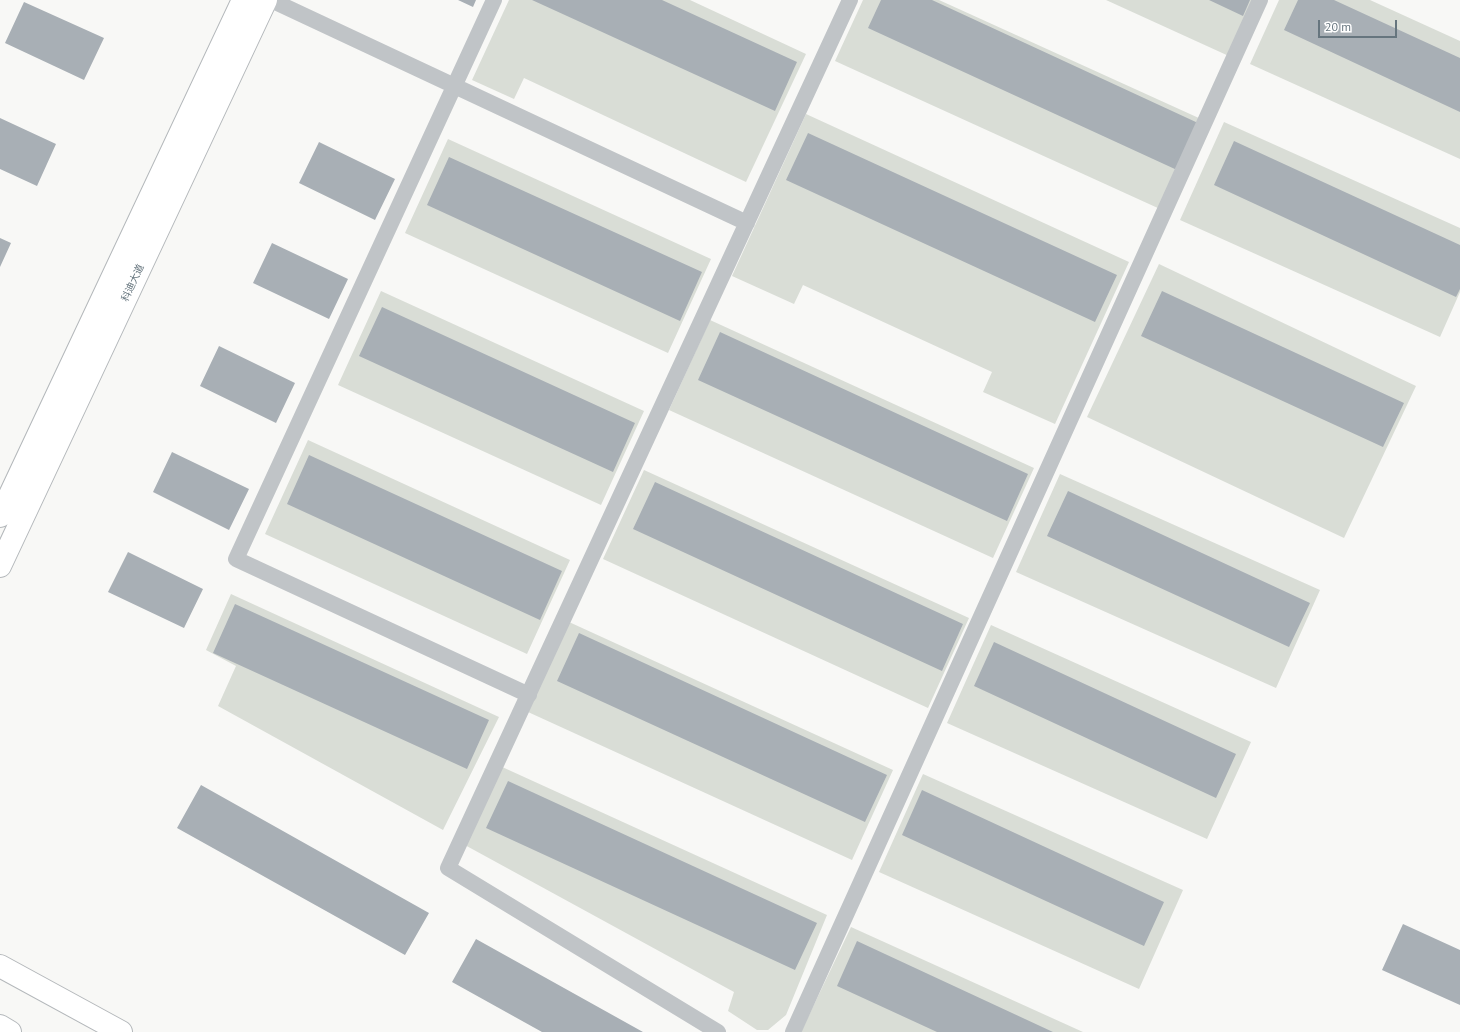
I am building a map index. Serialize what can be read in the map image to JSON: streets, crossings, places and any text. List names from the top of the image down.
{
  "streets": {
    "main road": ["科迪大道"]
  },
  "scale_bar": "20 m"
}
